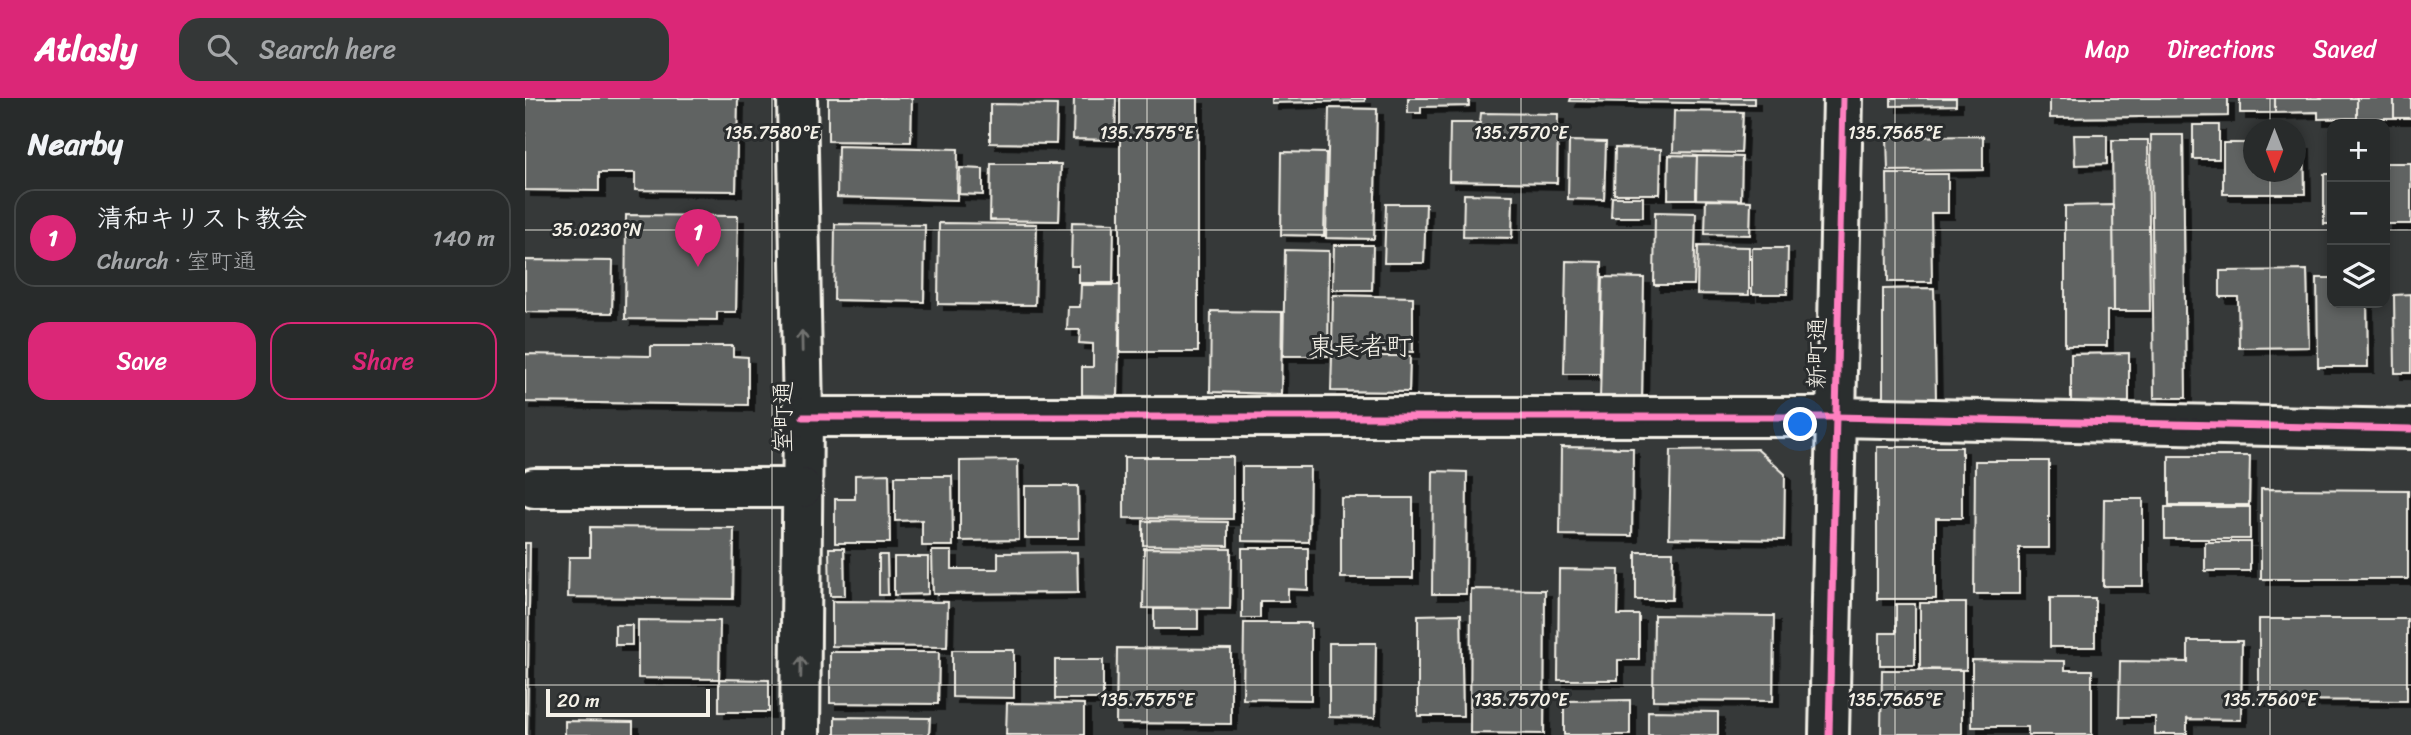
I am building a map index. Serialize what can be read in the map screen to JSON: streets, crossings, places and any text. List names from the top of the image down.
{
  "streets": {
    "street": ["新町通", "室町通"]
  },
  "one_way": ["室町通"],
  "districts": ["東長者町"],
  "scale_bar": "20 m",
  "north": "bottom",
  "page": {
    "header": "Atlasly",
    "search": "Search here",
    "nav": ["Map", "Directions", "Saved"],
    "heading": "Nearby",
    "map_buttons": ["+", "−"],
    "list": [
      {
        "mark": "1",
        "name": "清和キリスト教会",
        "note": "Church · 室町通",
        "value": "140 m"
      }
    ],
    "pins": "1",
    "buttons": ["Save", "Share"],
    "scale": "20 m"
  },
  "coordinates": [
    "135.7580°E",
    "135.7575°E",
    "135.7570°E",
    "135.7565°E",
    "35.0230°N",
    "135.7560°E"
  ]
}
